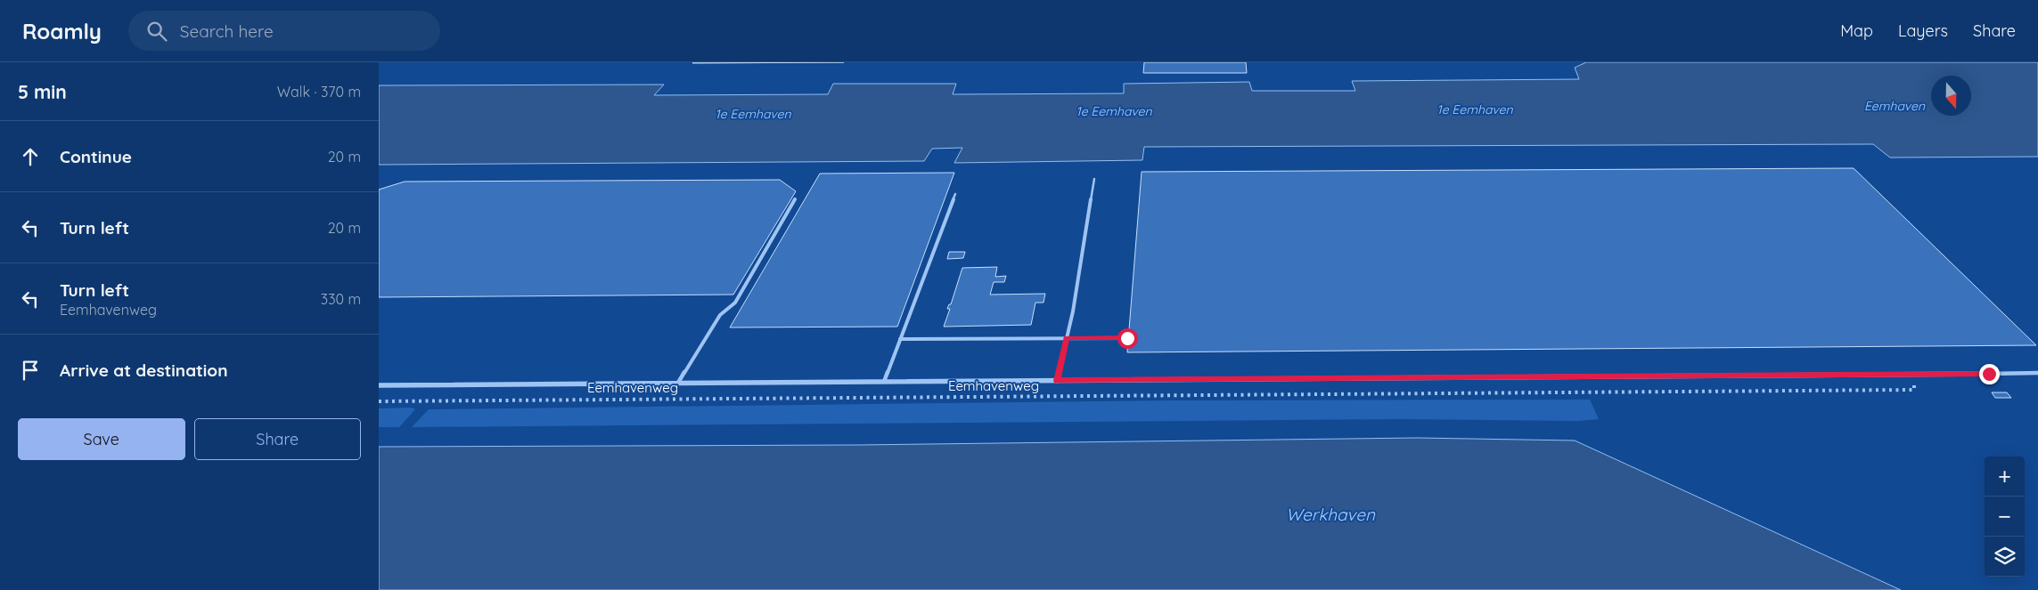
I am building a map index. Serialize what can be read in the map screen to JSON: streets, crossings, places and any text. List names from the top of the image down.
{
  "streets": {
    "street": ["Eemhavenweg"]
  },
  "water": ["Eemhaven", "1e Eemhaven", "Werkhaven"],
  "north": "bottom",
  "page": {
    "header": "Roamly",
    "search": "Search here",
    "nav": ["Map", "Layers", "Share"],
    "heading": ["5 min", "Walk · 370 m"],
    "list": [
      ["Continue", "20 m"],
      ["Turn left", "20 m"],
      ["Turn left", "Eemhavenweg", "330 m"],
      "Arrive at destination"
    ],
    "buttons": ["Save", "Share"],
    "map_buttons": ["+", "−"]
  }
}
